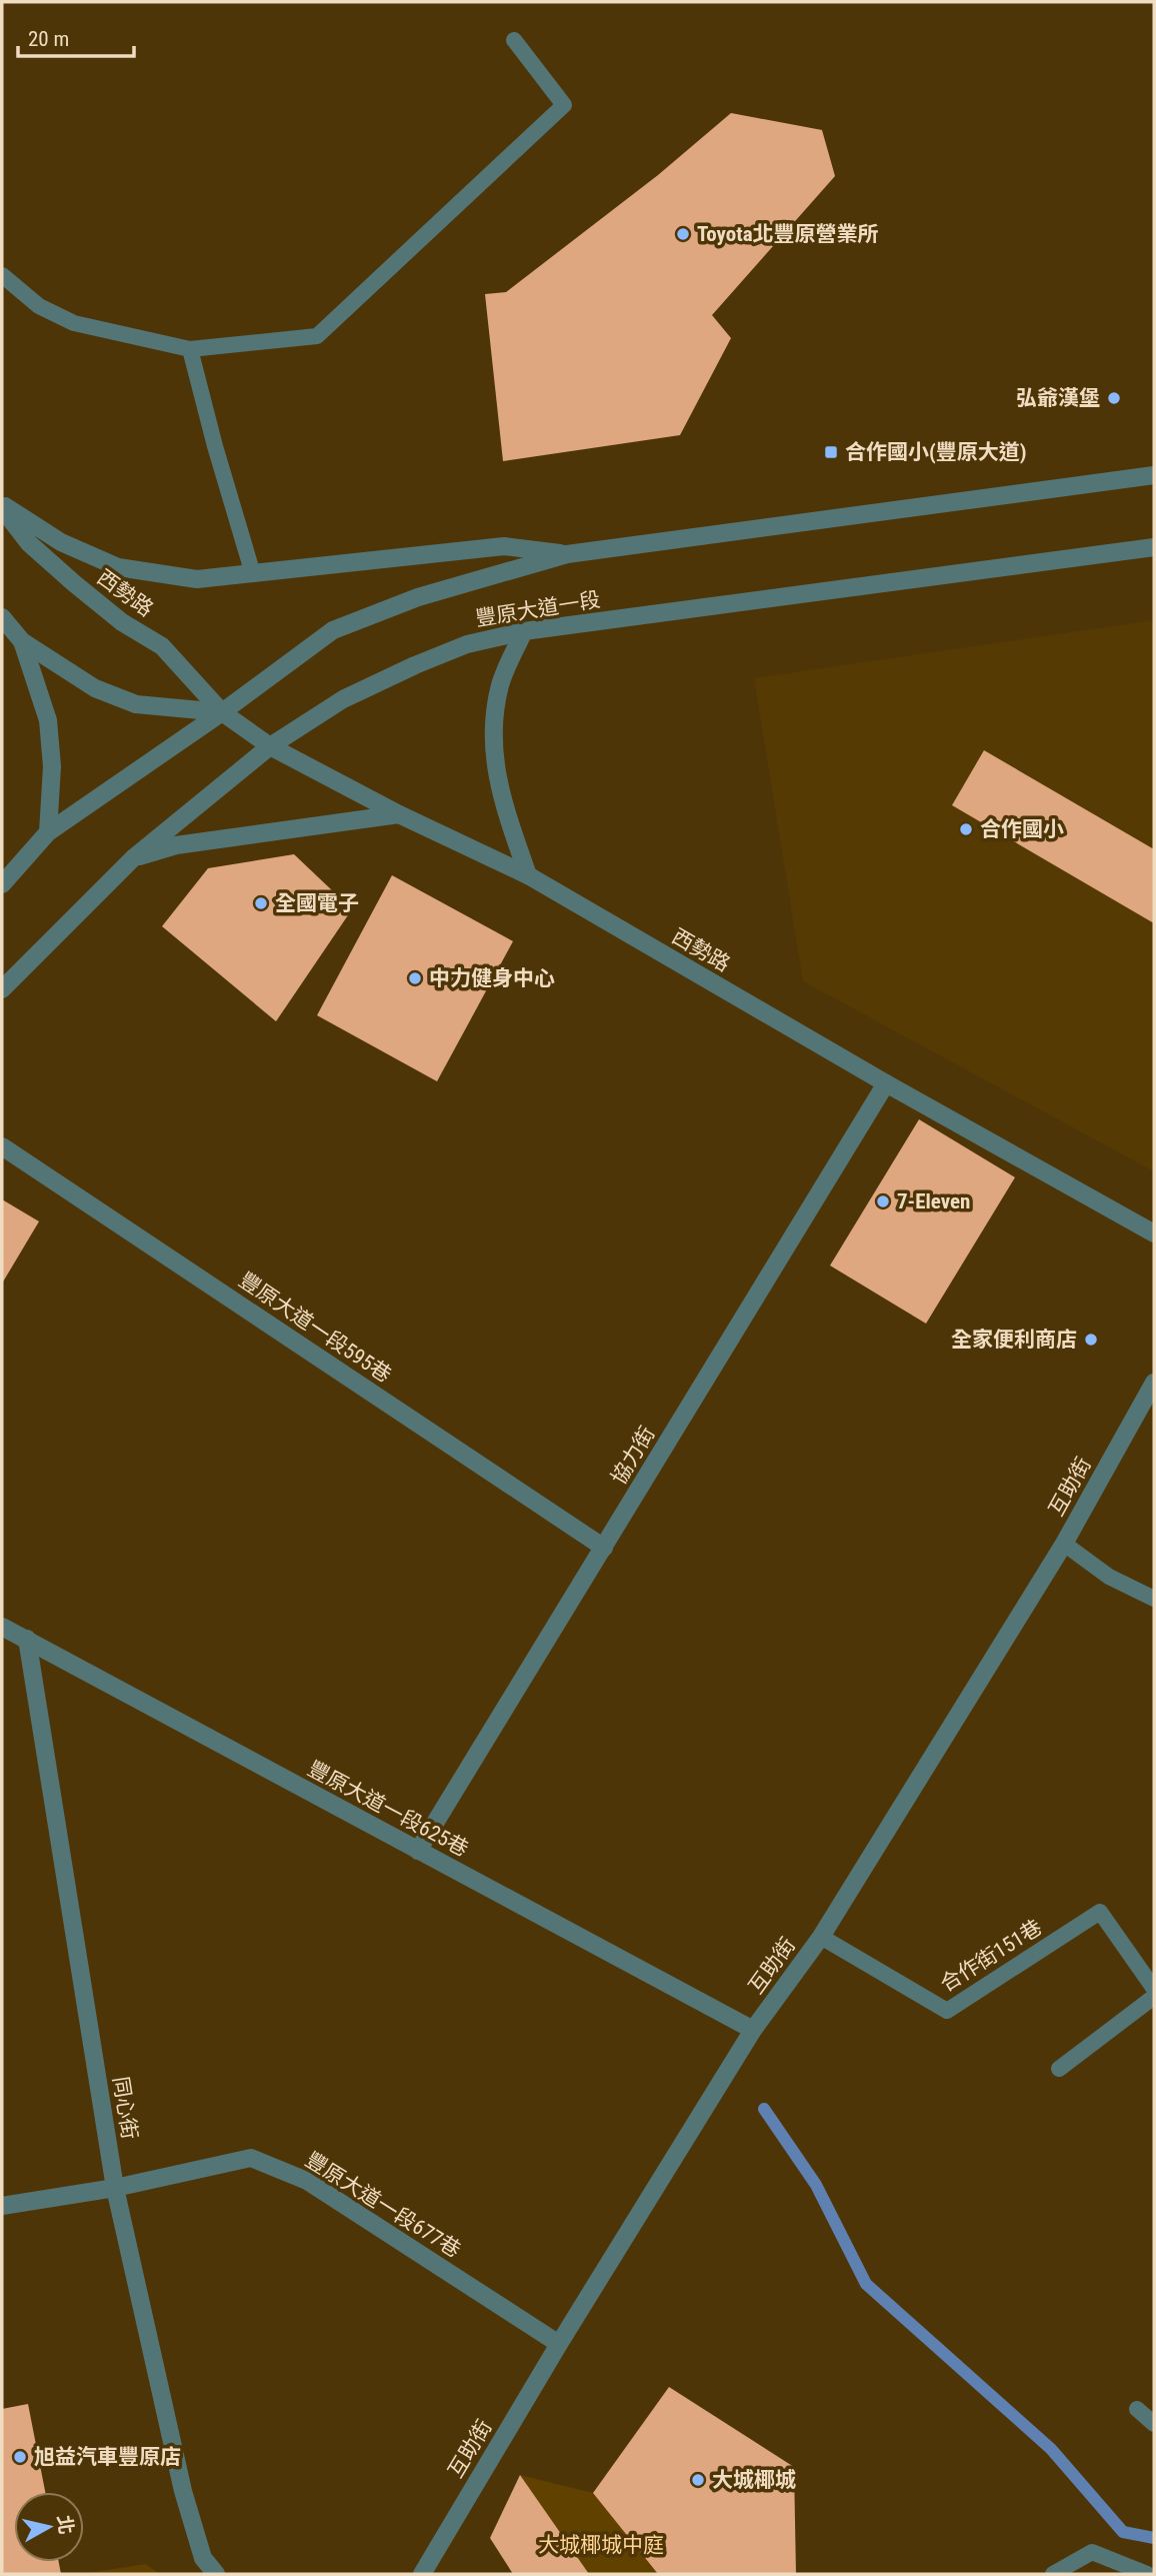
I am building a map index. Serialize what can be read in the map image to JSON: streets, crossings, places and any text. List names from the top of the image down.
{
  "streets": {
    "street": [
      "西勢路",
      "豐原大道一段",
      "豐原大道一段595巷",
      "協力街",
      "互助街",
      "豐原大道一段625巷",
      "同心街",
      "豐原大道一段677巷"
    ],
    "lane": ["合作街151巷"]
  },
  "crossings": [
    ["西勢路", "豐原大道一段"],
    ["西勢路", "協力街"],
    ["豐原大道一段595巷", "協力街"],
    ["協力街", "豐原大道一段625巷"],
    ["互助街", "豐原大道一段625巷"],
    ["互助街", "合作街151巷"],
    ["互助街", "豐原大道一段677巷"],
    ["豐原大道一段625巷", "同心街"],
    ["同心街", "豐原大道一段677巷"]
  ],
  "parks": ["大城椰城中庭"],
  "places": {
    "other": [
      "Toyota北豐原營業所",
      "弘爺漢堡",
      "合作國小",
      "全國電子",
      "中力健身中心",
      "7-Eleven",
      "全家便利商店",
      "旭益汽車豐原店",
      "大城椰城"
    ],
    "transit": ["合作國小(豐原大道)"]
  },
  "scale_bar": "20 m",
  "north": "right"
}
